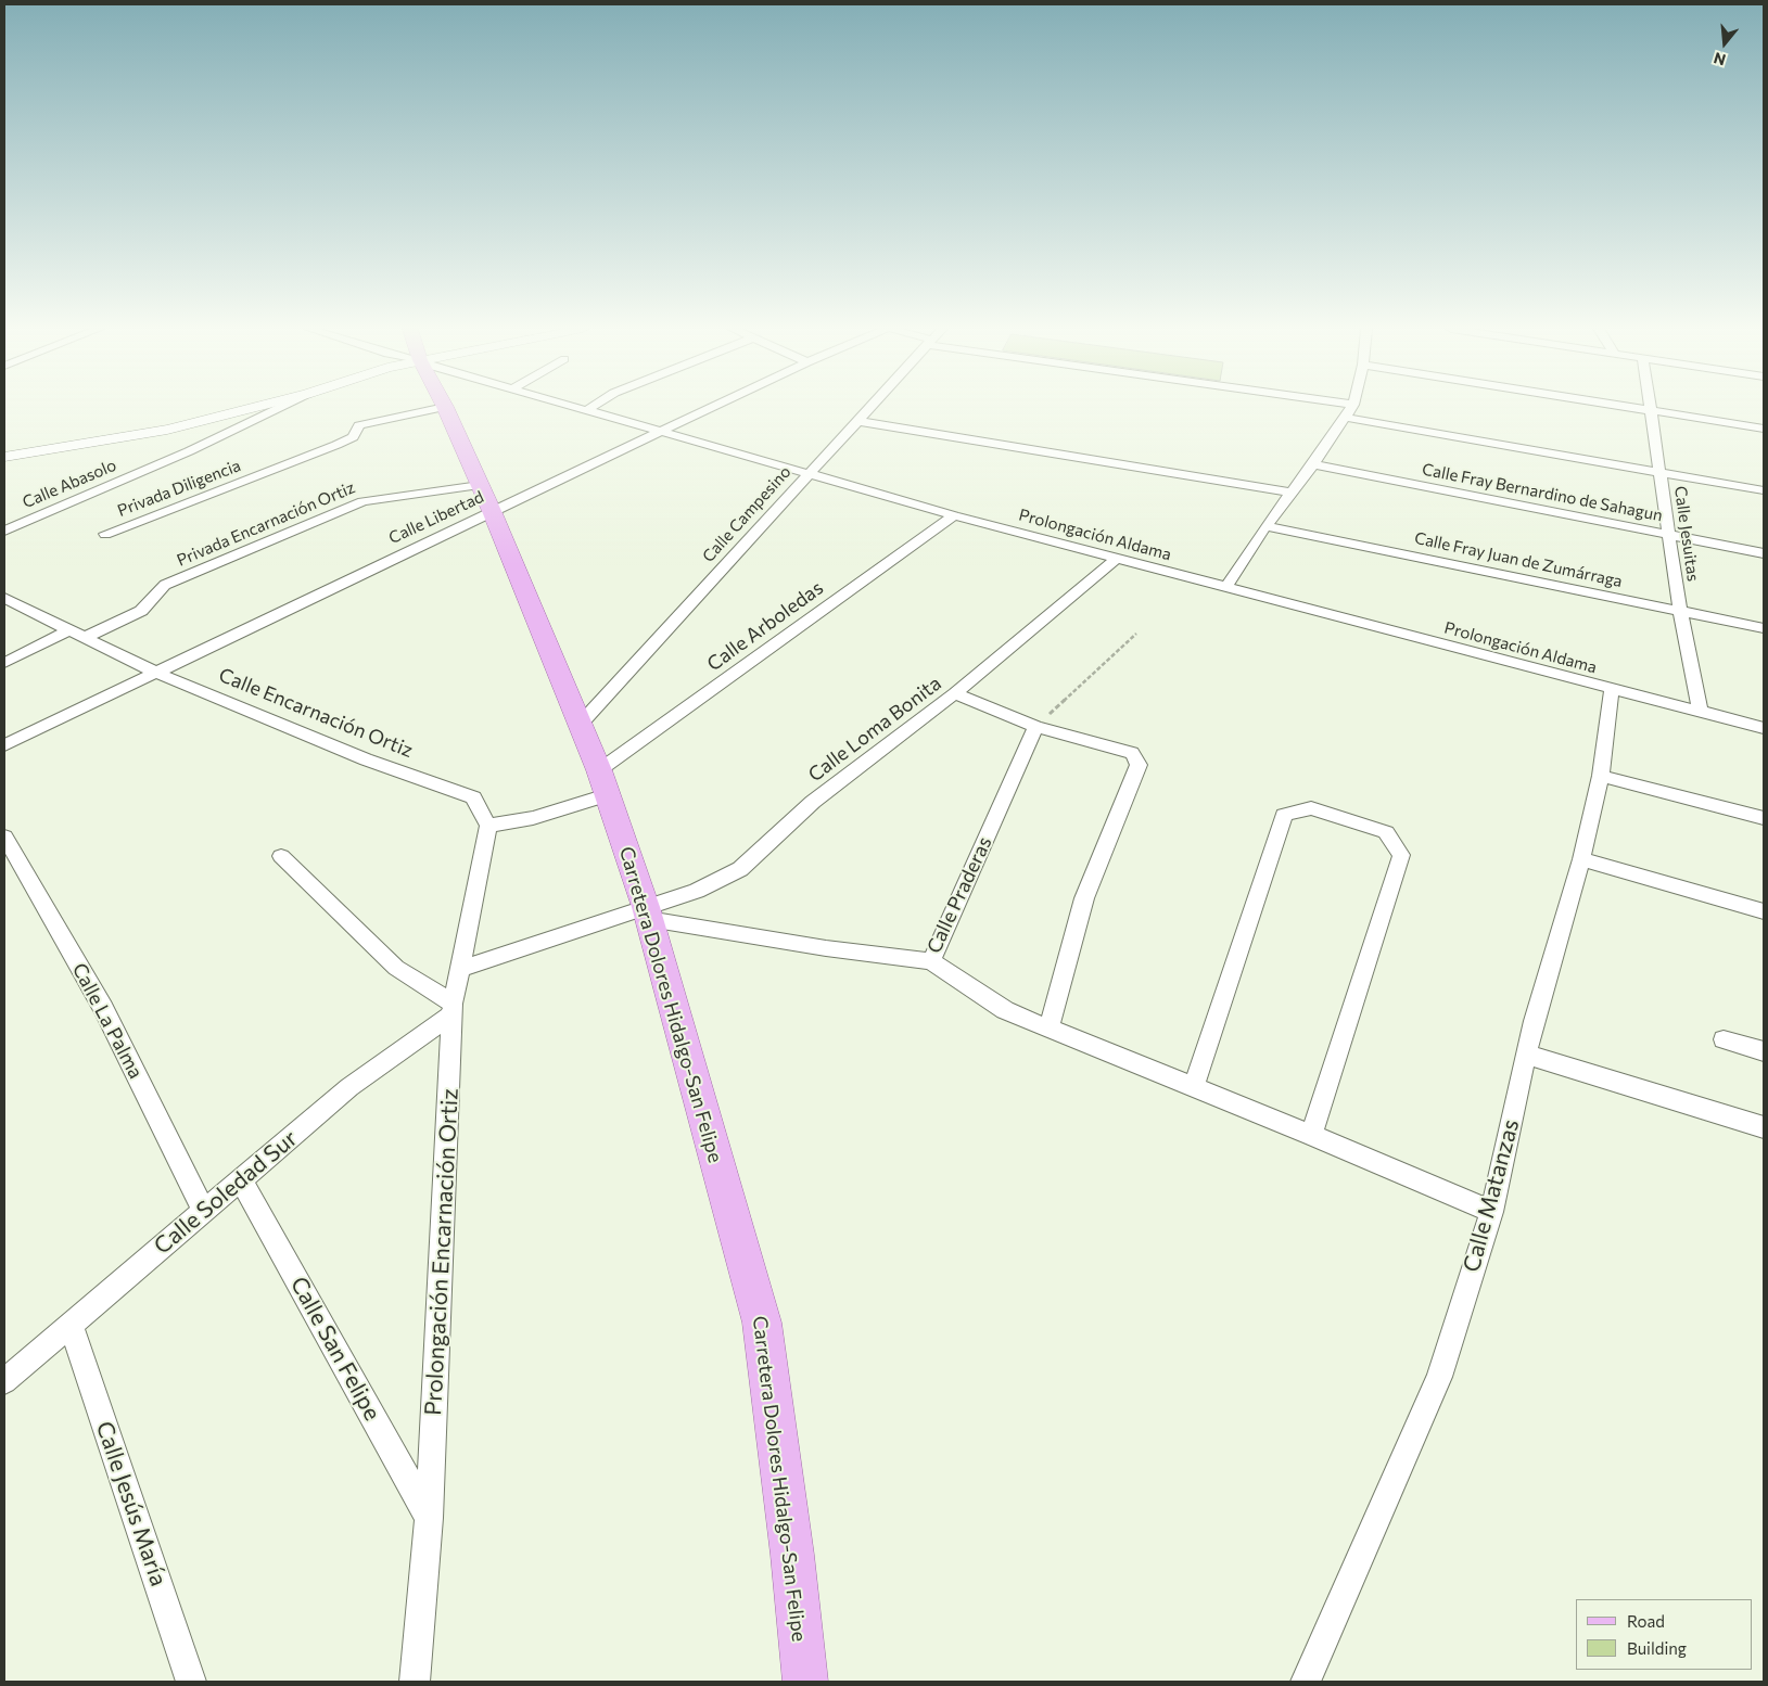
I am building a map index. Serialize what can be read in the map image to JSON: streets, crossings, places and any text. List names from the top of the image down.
{
  "streets": {
    "main road": ["Carretera Dolores Hidalgo-San Felipe"],
    "street": [
      "Calle Abasolo",
      "Privada Diligencia",
      "Calle Fray Bernardino de Sahagun",
      "Calle Campesino",
      "Calle Libertad",
      "Privada Encarnación Ortiz",
      "Calle Jesuitas",
      "Prolongación Aldama",
      "Calle Fray Juan de Zumárraga",
      "Calle Arboledas",
      "Calle Encarnación Ortiz",
      "Calle Loma Bonita",
      "Calle Praderas",
      "Calle La Palma",
      "Calle Soledad Sur",
      "Calle Matanzas",
      "Prolongación Encarnación Ortiz",
      "Calle San Felipe",
      "Calle Jesús María"
    ]
  },
  "crossings": [
    ["Calle Fray Bernardino de Sahagun", "Calle Jesuitas"],
    ["Calle Campesino", "Prolongación Aldama"],
    ["Calle Campesino", "Carretera Dolores Hidalgo-San Felipe"],
    ["Calle Libertad", "Privada Encarnación Ortiz"],
    ["Calle Libertad", "Prolongación Aldama"],
    ["Calle Libertad", "Calle Encarnación Ortiz"],
    ["Calle Libertad", "Carretera Dolores Hidalgo-San Felipe"],
    ["Privada Encarnación Ortiz", "Calle Encarnación Ortiz"],
    ["Privada Encarnación Ortiz", "Carretera Dolores Hidalgo-San Felipe"],
    ["Calle Jesuitas", "Prolongación Aldama"],
    ["Calle Jesuitas", "Calle Fray Juan de Zumárraga"],
    ["Prolongación Aldama", "Calle Arboledas"],
    ["Prolongación Aldama", "Calle Loma Bonita"],
    ["Prolongación Aldama", "Calle Matanzas"],
    ["Calle Arboledas", "Carretera Dolores Hidalgo-San Felipe"],
    ["Calle Encarnación Ortiz", "Prolongación Encarnación Ortiz"],
    ["Calle Loma Bonita", "Calle Praderas"],
    ["Calle Loma Bonita", "Carretera Dolores Hidalgo-San Felipe"],
    ["Calle Praderas", "Carretera Dolores Hidalgo-San Felipe"],
    ["Calle La Palma", "Calle Soledad Sur"],
    ["Calle Soledad Sur", "Prolongación Encarnación Ortiz"],
    ["Calle Soledad Sur", "Calle San Felipe"],
    ["Calle Soledad Sur", "Calle Jesús María"],
    ["Prolongación Encarnación Ortiz", "Calle San Felipe"]
  ],
  "legend": ["Road", "Building"],
  "north": "bottom"
}
